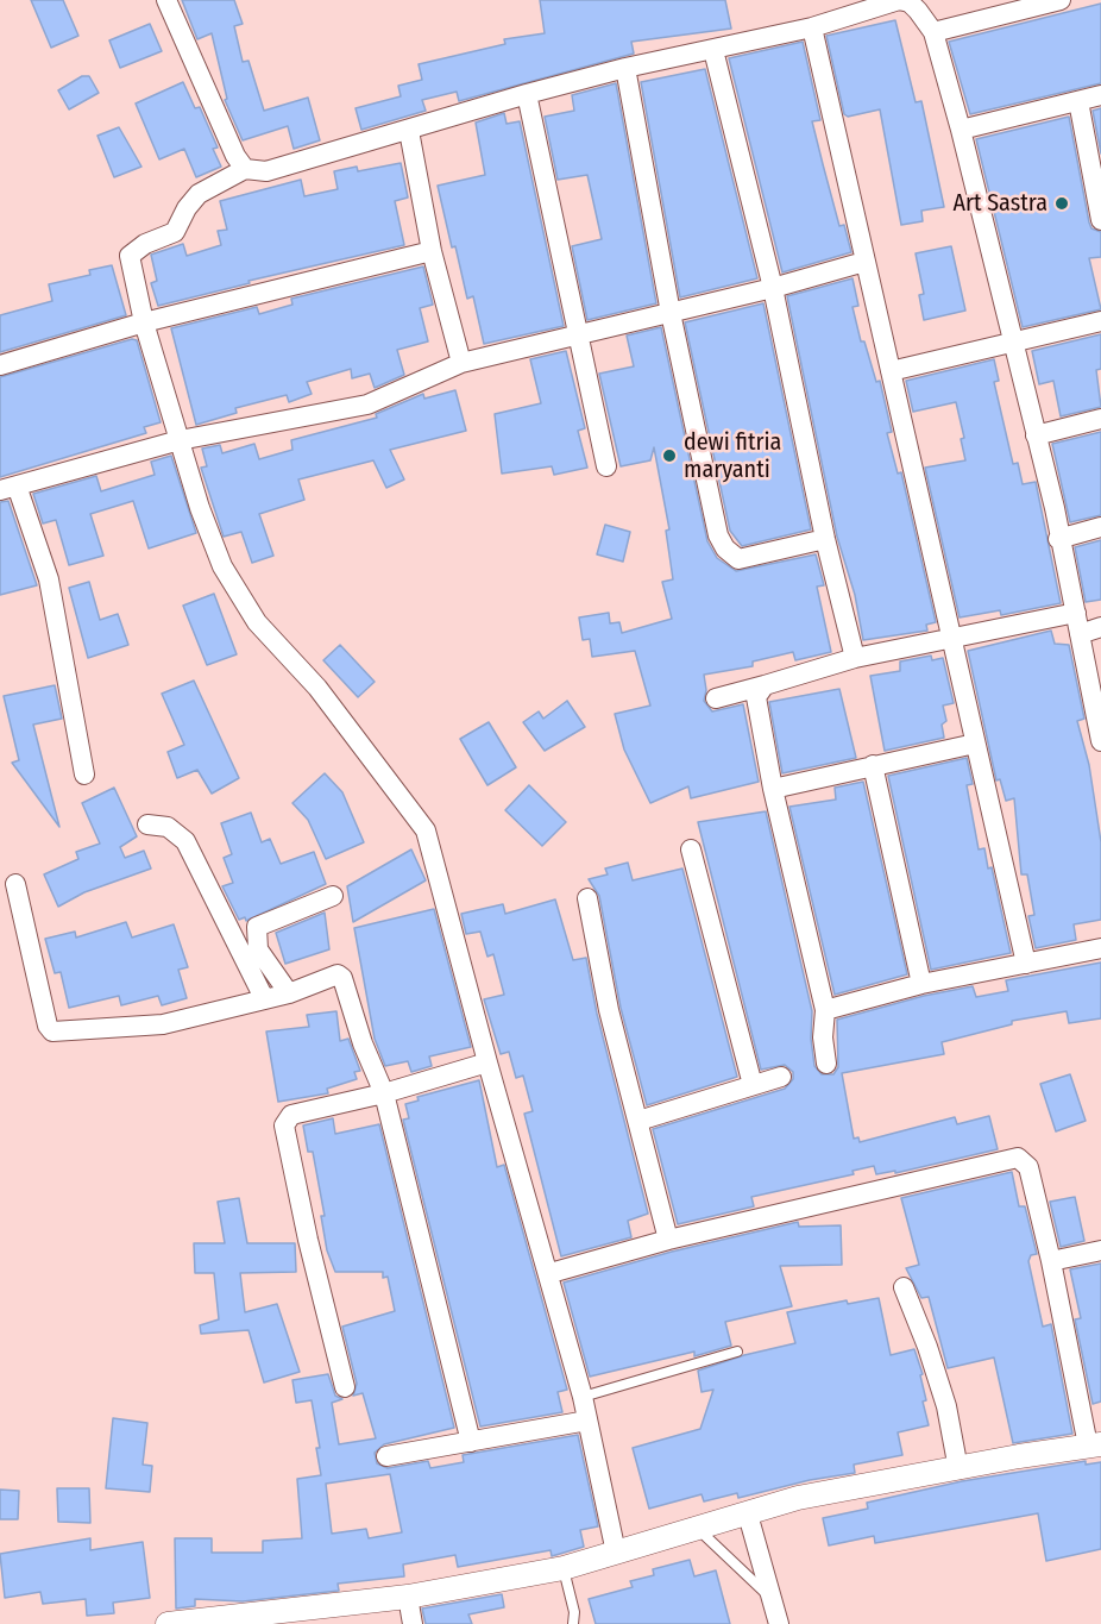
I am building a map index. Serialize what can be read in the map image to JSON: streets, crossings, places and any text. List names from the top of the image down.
{
  "places": ["Art Sastra", "dewi fitria maryanti"]
}
